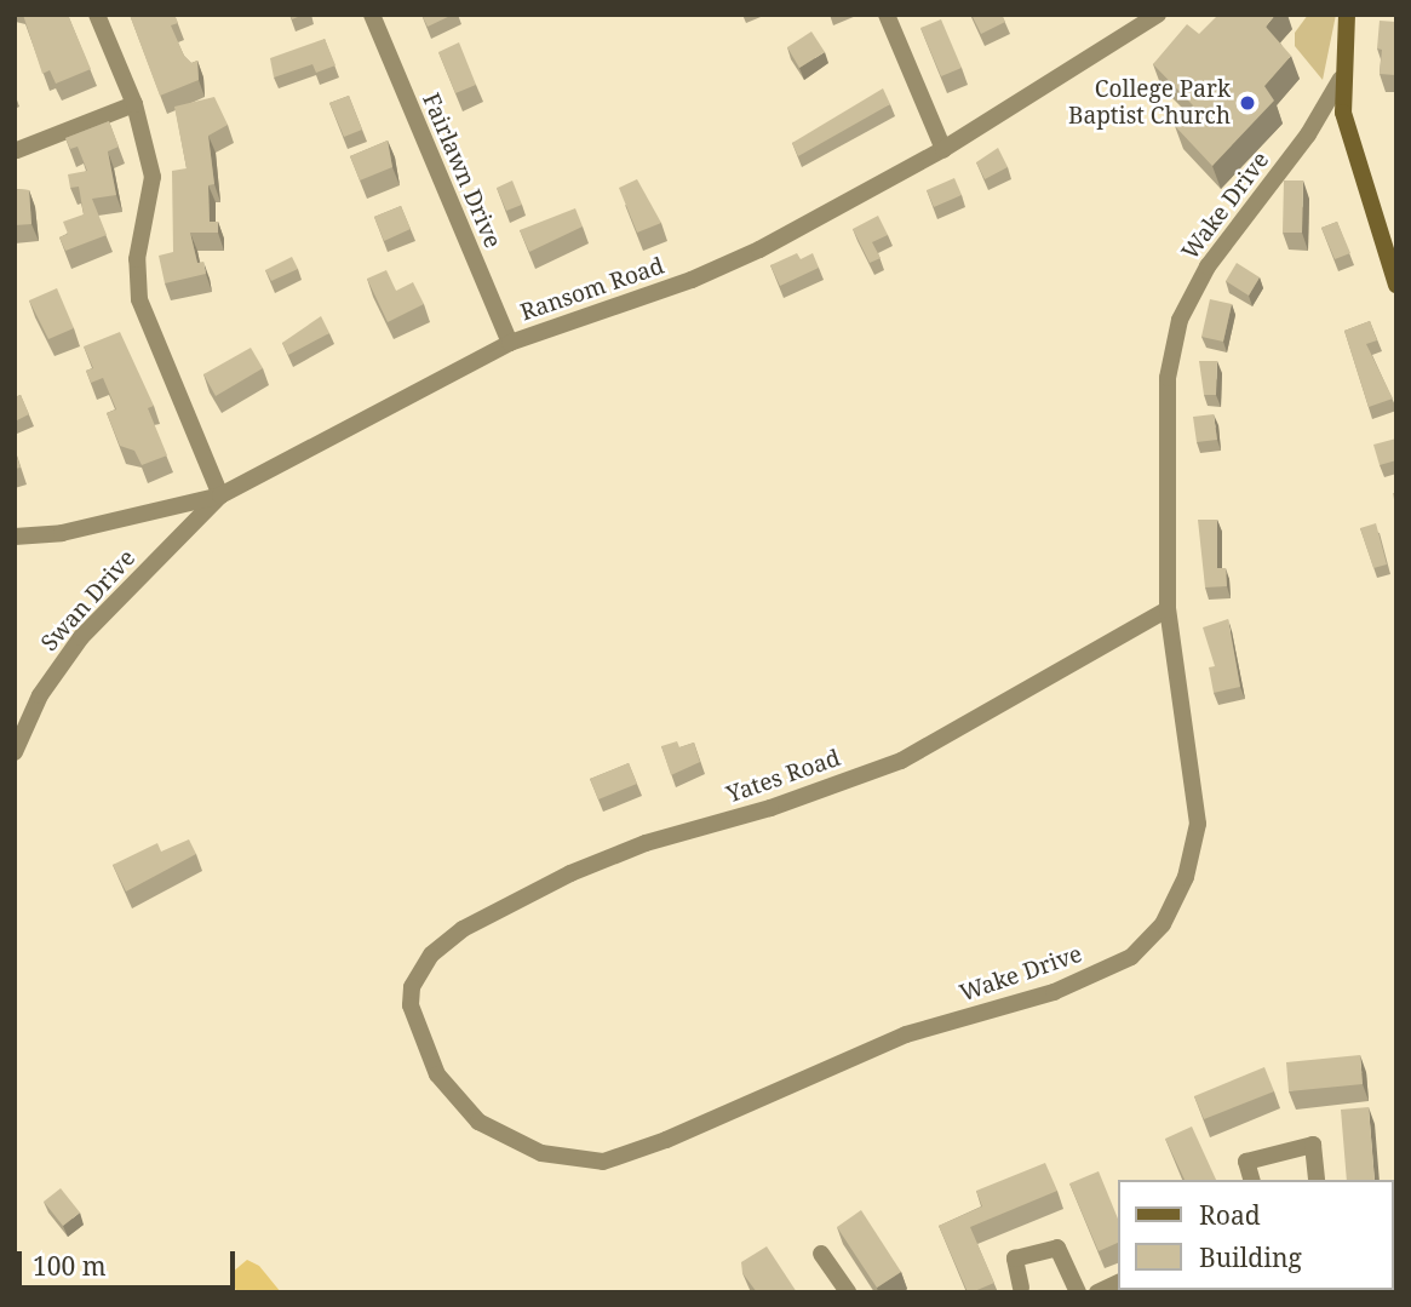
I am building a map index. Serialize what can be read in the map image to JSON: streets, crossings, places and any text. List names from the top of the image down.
{
  "streets": {
    "street": [
      "Fairlawn Drive",
      "Wake Drive",
      "Ransom Road",
      "Swan Drive",
      "Yates Road"
    ]
  },
  "crossings": [
    ["Fairlawn Drive", "Ransom Road"],
    ["Wake Drive", "Yates Road"],
    ["Ransom Road", "Swan Drive"]
  ],
  "places": ["College Park Baptist Church"],
  "legend": ["Road", "Building"],
  "scale_bar": "100 m"
}
